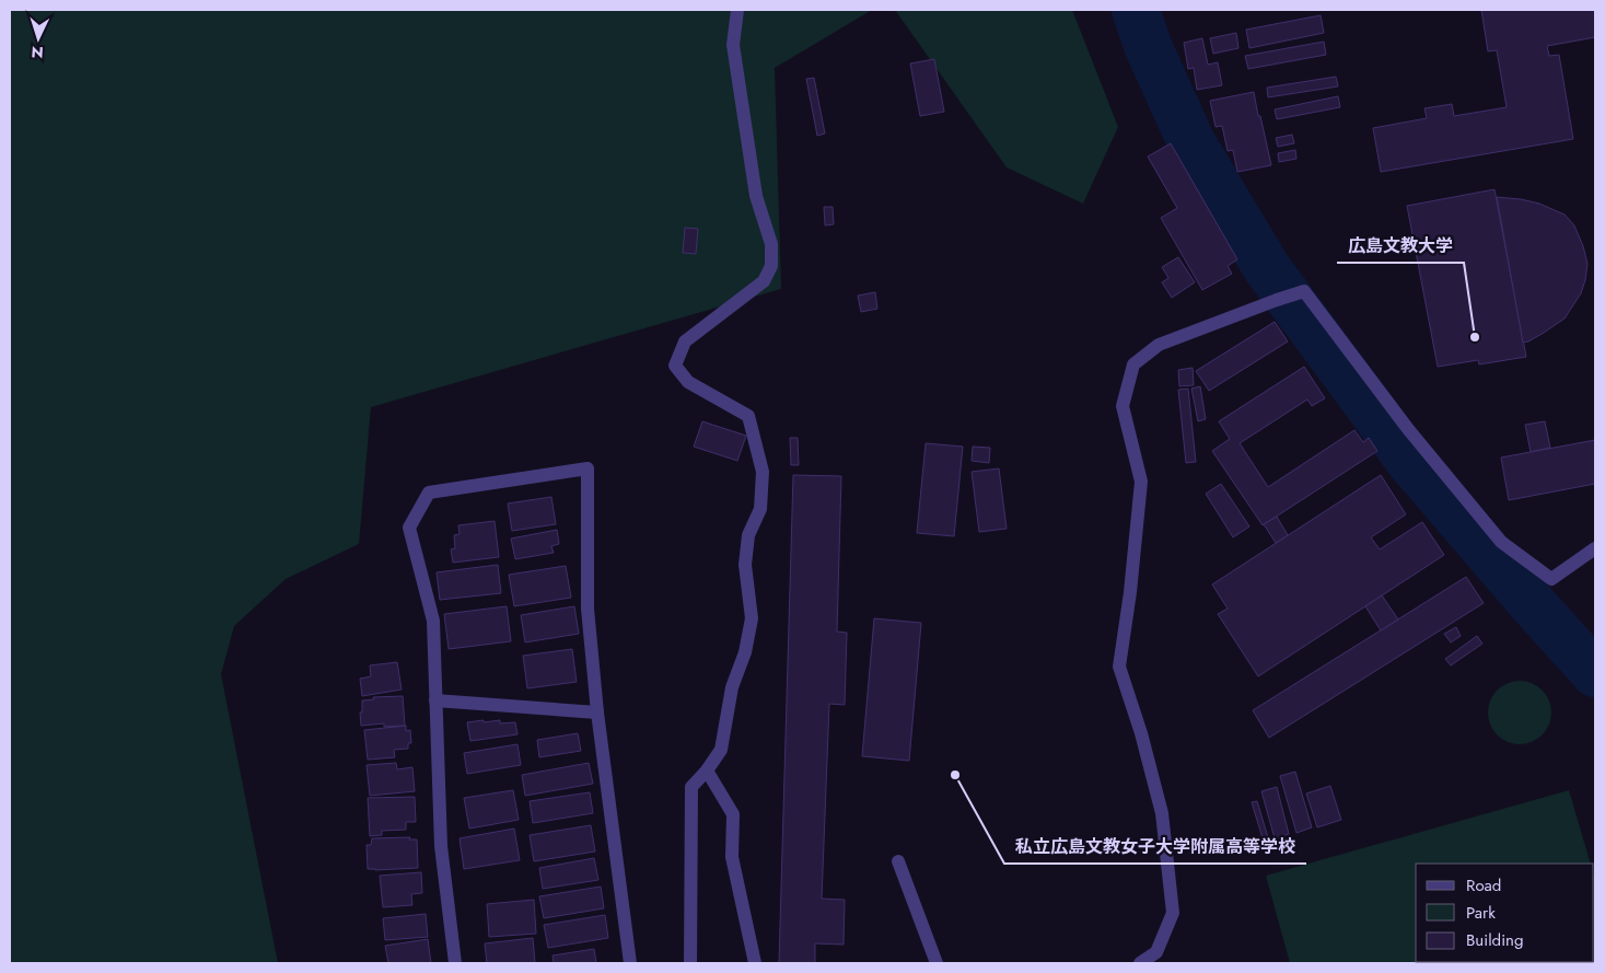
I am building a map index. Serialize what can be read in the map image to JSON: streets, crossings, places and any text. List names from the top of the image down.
{
  "places": ["広島文教大学", "私立広島文教女子大学附属高等学校"],
  "legend": ["Road", "Park", "Building"],
  "north": "bottom"
}
